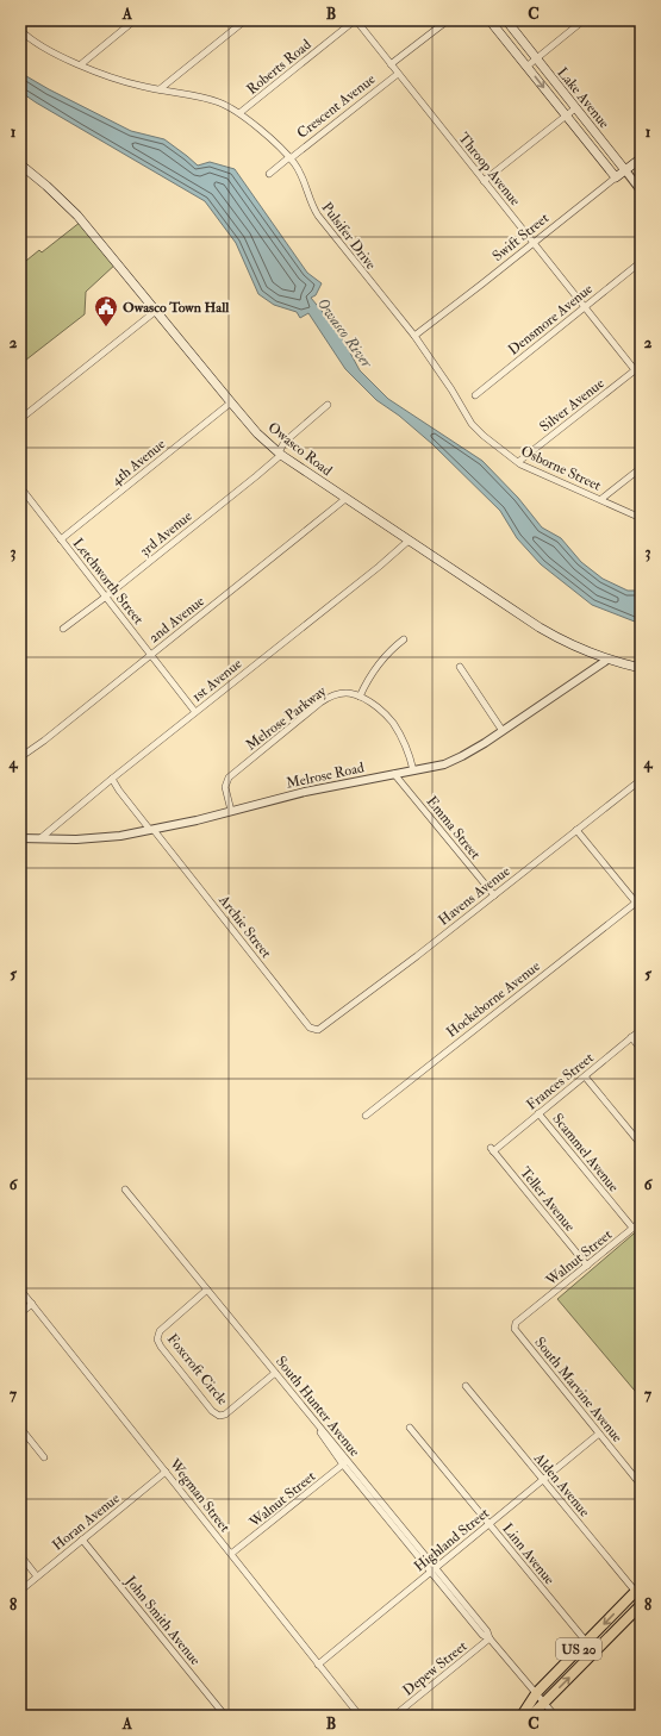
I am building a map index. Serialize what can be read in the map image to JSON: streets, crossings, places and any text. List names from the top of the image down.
{
  "streets": {
    "highway": ["US 20"],
    "main road": ["Lake Avenue", "Swift Street", "Owasco Road"],
    "street": [
      "Roberts Road",
      "Crescent Avenue",
      "Throop Avenue",
      "Pulsifer Drive",
      "Densmore Avenue",
      "Silver Avenue",
      "4th Avenue",
      "Osborne Street",
      "3rd Avenue",
      "Letchworth Street",
      "2nd Avenue",
      "1st Avenue",
      "Melrose Parkway",
      "Melrose Road",
      "Emma Street",
      "Havens Avenue",
      "Archie Street",
      "Hockeborne Avenue",
      "Frances Street",
      "Scammel Avenue",
      "Teller Avenue",
      "Walnut Street",
      "Foxcroft Circle",
      "South Marvine Avenue",
      "South Hunter Avenue",
      "Alden Avenue",
      "Wegman Street",
      "Horan Avenue",
      "Highland Street",
      "Linn Avenue",
      "John Smith Avenue",
      "Depew Street"
    ]
  },
  "crossings": [
    ["Roberts Road", "Throop Avenue"],
    ["Roberts Road", "Pulsifer Drive"],
    ["Lake Avenue", "Swift Street"],
    ["Crescent Avenue", "Throop Avenue"],
    ["Crescent Avenue", "Pulsifer Drive"],
    ["Throop Avenue", "Swift Street"],
    ["Throop Avenue", "Densmore Avenue"],
    ["Throop Avenue", "Silver Avenue"],
    ["Pulsifer Drive", "Swift Street"],
    ["Pulsifer Drive", "Osborne Street"],
    ["Silver Avenue", "Osborne Street"],
    ["Owasco Road", "4th Avenue"],
    ["Owasco Road", "3rd Avenue"],
    ["Owasco Road", "2nd Avenue"],
    ["Owasco Road", "1st Avenue"],
    ["Owasco Road", "Melrose Road"],
    ["4th Avenue", "Letchworth Street"],
    ["3rd Avenue", "Letchworth Street"],
    ["Letchworth Street", "2nd Avenue"],
    ["Letchworth Street", "1st Avenue"],
    ["1st Avenue", "Melrose Road"],
    ["1st Avenue", "Archie Street"],
    ["Melrose Parkway", "Melrose Road"],
    ["Melrose Road", "Emma Street"],
    ["Melrose Road", "Archie Street"],
    ["Emma Street", "Havens Avenue"],
    ["Havens Avenue", "Archie Street"],
    ["Frances Street", "Scammel Avenue"],
    ["Frances Street", "Teller Avenue"],
    ["Scammel Avenue", "Walnut Street"],
    ["Teller Avenue", "Walnut Street"],
    ["Walnut Street", "South Marvine Avenue"],
    ["Walnut Street", "South Hunter Avenue"],
    ["Walnut Street", "Wegman Street"],
    ["Foxcroft Circle", "South Hunter Avenue"],
    ["South Marvine Avenue", "Highland Street"],
    ["South Hunter Avenue", "Highland Street"],
    ["South Hunter Avenue", "US 20"],
    ["South Hunter Avenue", "Depew Street"],
    ["Alden Avenue", "Highland Street"],
    ["Alden Avenue", "US 20"],
    ["Wegman Street", "Horan Avenue"],
    ["Wegman Street", "Highland Street"],
    ["Horan Avenue", "John Smith Avenue"],
    ["Highland Street", "Linn Avenue"],
    ["Linn Avenue", "US 20"]
  ],
  "water": ["Owasco River"],
  "places": {
    "public building": ["Owasco Town Hall"]
  },
  "grid": {
    "columns": ["A", "B", "C"],
    "rows": [
      "1",
      "2",
      "3",
      "4",
      "5",
      "6",
      "7",
      "8"
    ]
  }
}
